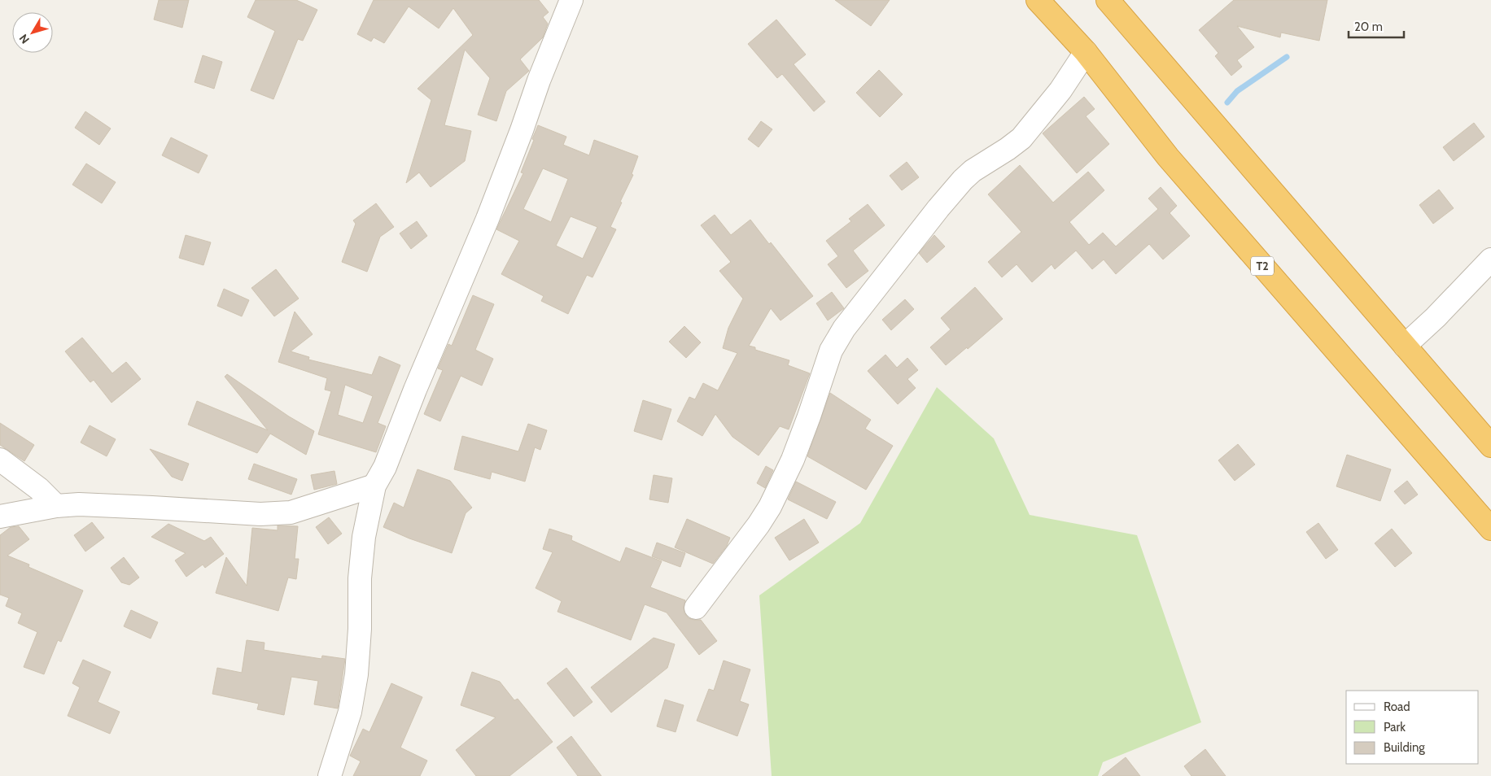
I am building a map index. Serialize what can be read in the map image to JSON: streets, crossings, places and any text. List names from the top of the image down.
{
  "streets": {
    "highway": ["T2"]
  },
  "legend": ["Road", "Park", "Building"],
  "scale_bar": "20 m",
  "north": "bottom left"
}
